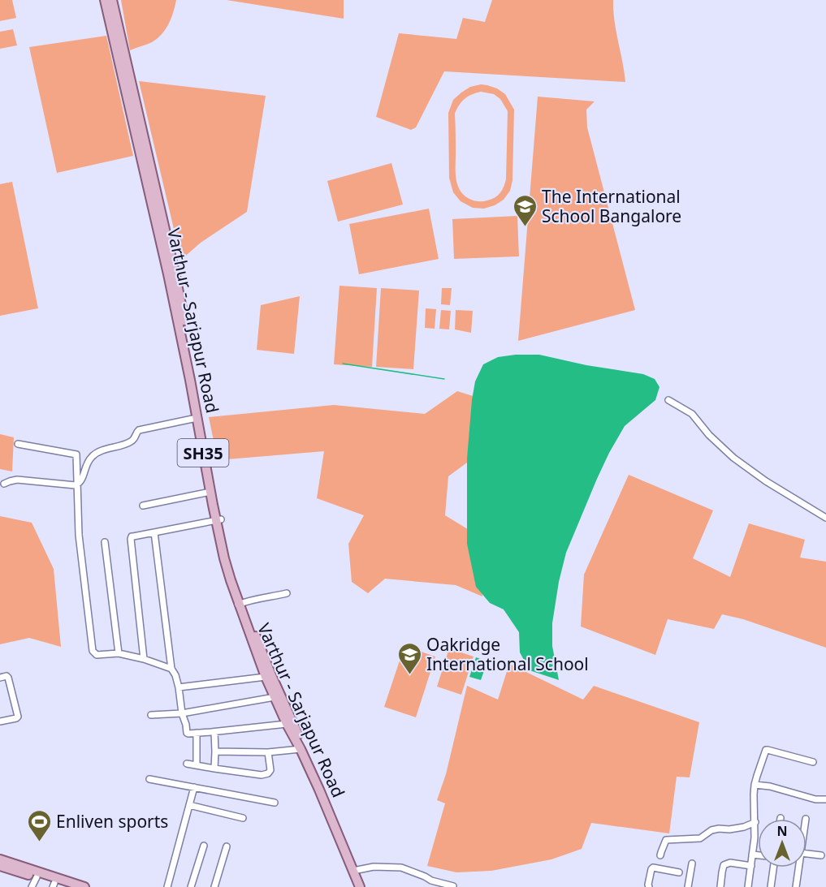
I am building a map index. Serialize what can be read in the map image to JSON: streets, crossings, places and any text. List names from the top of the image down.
{
  "streets": {
    "main road": ["Varthur - Sarjapur Road", "SH35"]
  },
  "places": {
    "school or university": ["The International School Bangalore", "Oakridge International School"],
    "sports": ["Enliven sports"]
  },
  "north": "top"
}
